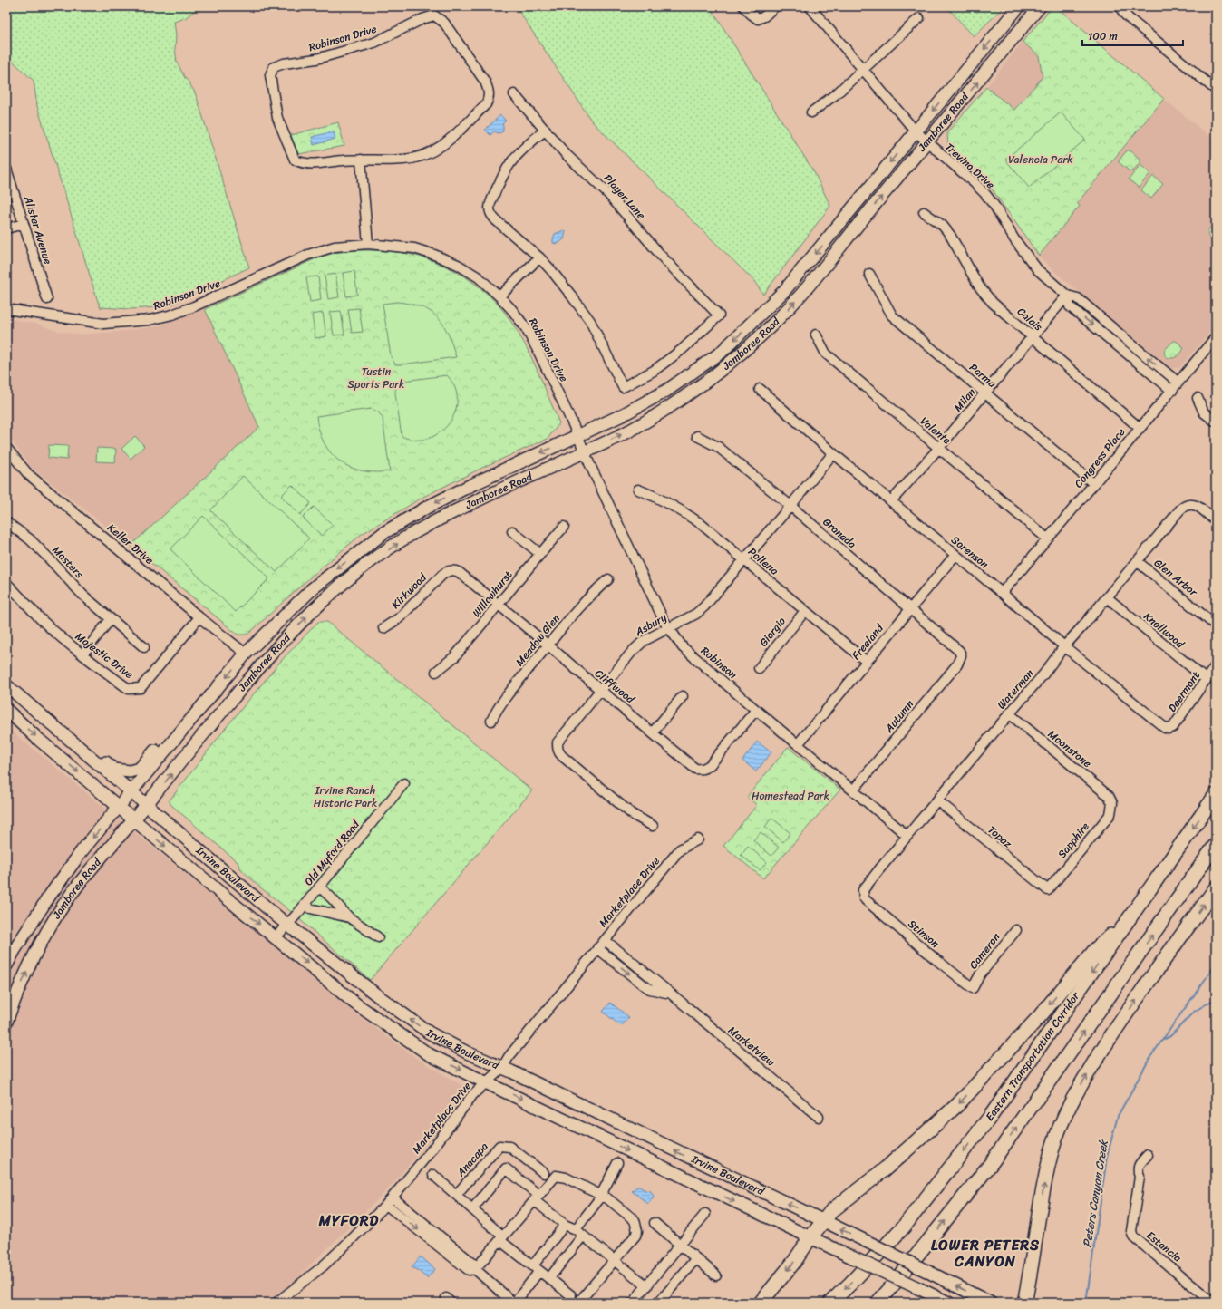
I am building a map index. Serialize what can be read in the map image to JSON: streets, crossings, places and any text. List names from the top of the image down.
{
  "streets": {
    "highway": ["Eastern Transportation Corridor"],
    "main road": ["Jamboree Road", "Irvine Boulevard"],
    "street": [
      "Robinson Drive",
      "Trevino Drive",
      "Player Lane",
      "Alister Avenue",
      "Calais",
      "Parma",
      "Milan",
      "Valente",
      "Congress Place",
      "Granada",
      "Keller Drive",
      "Sorenson",
      "Pollena",
      "Masters",
      "Glen Arbor",
      "Kirkwood",
      "Willowhurst",
      "Asbury",
      "Knollwood",
      "Giorgio",
      "Meadow Glen",
      "Freeland",
      "Majestic Drive",
      "Robinson",
      "Cliffwood",
      "Waterman",
      "Deermont",
      "Autumn",
      "Moonstone",
      "Topaz",
      "Sapphire",
      "Old Myford Road",
      "Marketplace Drive",
      "Stinson",
      "Cameron",
      "Marketview",
      "Anacapa",
      "Estancia"
    ]
  },
  "crossings": [
    ["Robinson Drive", "Jamboree Road"],
    ["Robinson Drive", "Robinson"],
    ["Jamboree Road", "Trevino Drive"],
    ["Jamboree Road", "Keller Drive"],
    ["Jamboree Road", "Robinson"],
    ["Jamboree Road", "Irvine Boulevard"],
    ["Trevino Drive", "Milan"],
    ["Trevino Drive", "Congress Place"],
    ["Calais", "Milan"],
    ["Calais", "Congress Place"],
    ["Parma", "Milan"],
    ["Parma", "Congress Place"],
    ["Milan", "Valente"],
    ["Milan", "Sorenson"],
    ["Valente", "Congress Place"],
    ["Congress Place", "Sorenson"],
    ["Granada", "Asbury"],
    ["Granada", "Freeland"],
    ["Granada", "Autumn"],
    ["Keller Drive", "Majestic Drive"],
    ["Sorenson", "Asbury"],
    ["Sorenson", "Freeland"],
    ["Sorenson", "Waterman"],
    ["Sorenson", "Deermont"],
    ["Pollena", "Asbury"],
    ["Pollena", "Giorgio"],
    ["Pollena", "Freeland"],
    ["Glen Arbor", "Waterman"],
    ["Kirkwood", "Cliffwood"],
    ["Willowhurst", "Cliffwood"],
    ["Asbury", "Robinson"],
    ["Asbury", "Cliffwood"],
    ["Knollwood", "Waterman"],
    ["Knollwood", "Deermont"],
    ["Meadow Glen", "Cliffwood"],
    ["Freeland", "Robinson"],
    ["Robinson", "Cliffwood"],
    ["Robinson", "Waterman"],
    ["Robinson", "Autumn"],
    ["Waterman", "Moonstone"],
    ["Waterman", "Topaz"],
    ["Waterman", "Stinson"],
    ["Moonstone", "Sapphire"],
    ["Topaz", "Sapphire"],
    ["Old Myford Road", "Irvine Boulevard"],
    ["Irvine Boulevard", "Marketplace Drive"],
    ["Marketplace Drive", "Marketview"],
    ["Stinson", "Cameron"]
  ],
  "districts": ["MYFORD", "LOWER PETERS CANYON"],
  "water": ["Peters Canyon Creek"],
  "parks": [
    "Valencia Park",
    "Tustin Sports Park",
    "Irvine Ranch Historic Park",
    "Homestead Park"
  ],
  "scale_bar": "100 m"
}
